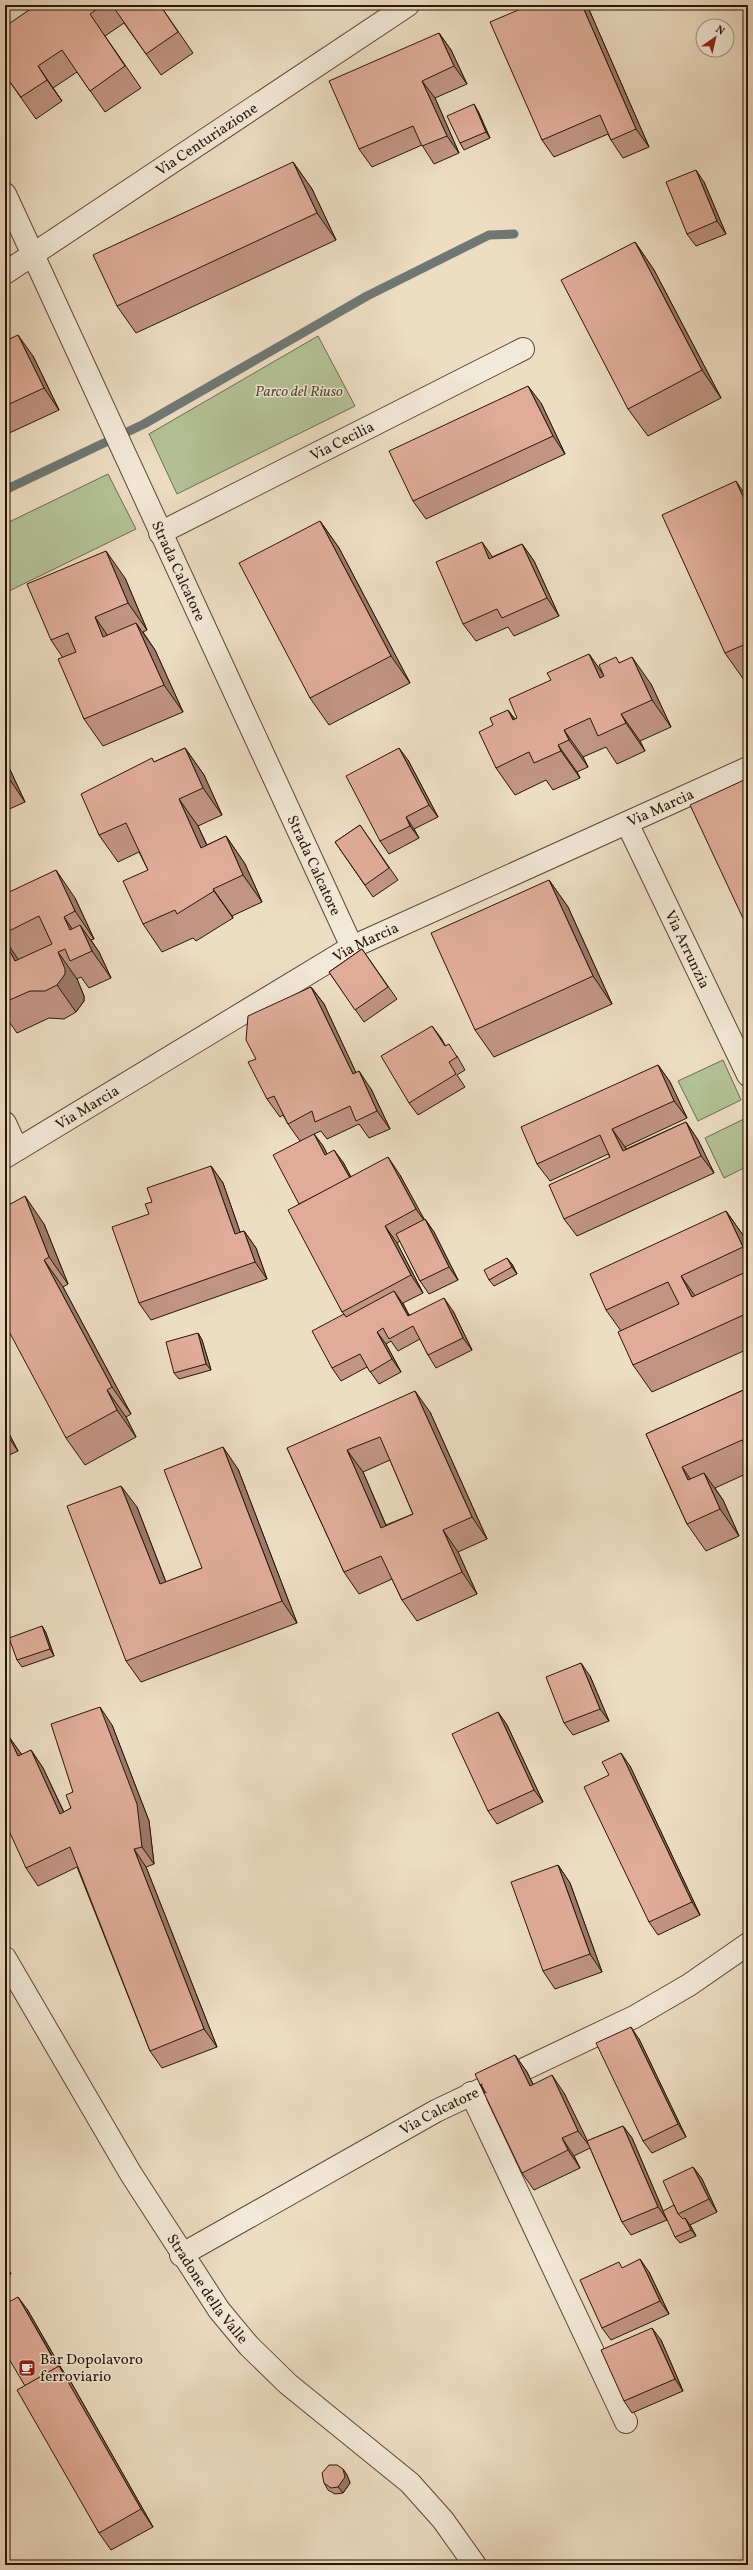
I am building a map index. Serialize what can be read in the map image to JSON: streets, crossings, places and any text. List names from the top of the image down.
{
  "streets": {
    "street": [
      "Via Centuriazione",
      "Via Cecilia",
      "Strada Calcatore",
      "Via Marcia",
      "Via Arrunzia",
      "Via Calcatore I",
      "Stradone della Valle"
    ]
  },
  "crossings": [
    ["Via Centuriazione", "Strada Calcatore"],
    ["Via Cecilia", "Strada Calcatore"],
    ["Strada Calcatore", "Via Marcia"],
    ["Via Marcia", "Via Arrunzia"],
    ["Via Calcatore I", "Stradone della Valle"]
  ],
  "parks": ["Parco del Riuso"],
  "places": {
    "cafe": ["Bar Dopolavoro ferroviario"]
  },
  "north": "top right"
}
